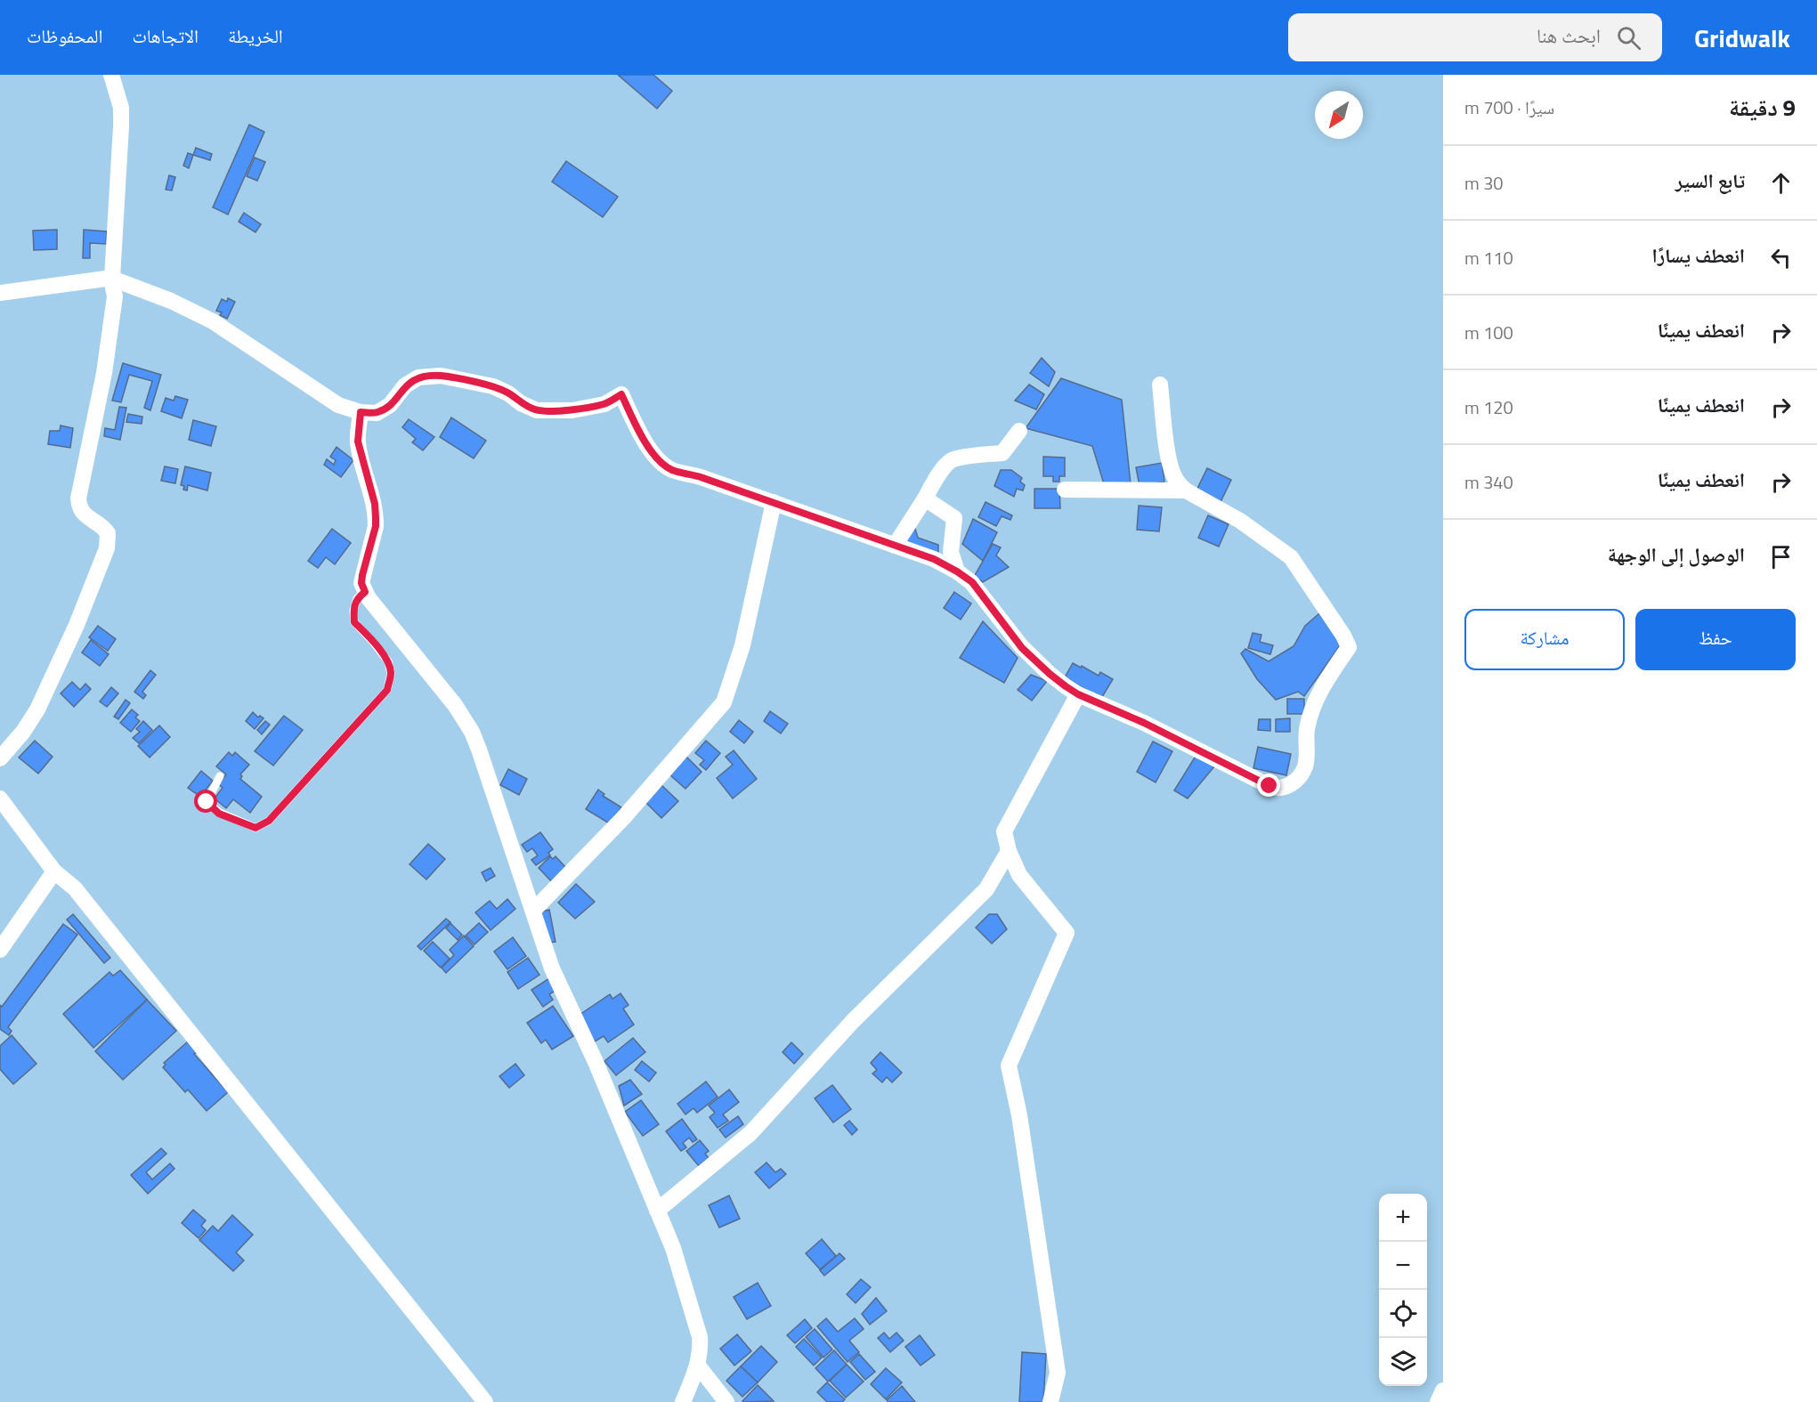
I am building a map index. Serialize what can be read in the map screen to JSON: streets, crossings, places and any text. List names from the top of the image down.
{
  "north": "bottom left",
  "page": {
    "header": "Gridwalk",
    "search": "ابحث هنا",
    "nav": ["الخريطة", "الاتجاهات", "المحفوظات"],
    "heading": ["9 دقيقة", "سيرًا · 700 m"],
    "list": [
      ["تابع السير", "30 m"],
      ["انعطف يسارًا", "110 m"],
      ["انعطف يمينًا", "100 m"],
      ["انعطف يمينًا", "120 m"],
      ["انعطف يمينًا", "340 m"],
      "الوصول إلى الوجهة"
    ],
    "buttons": ["حفظ", "مشاركة"],
    "map_buttons": ["+", "−"]
  }
}
